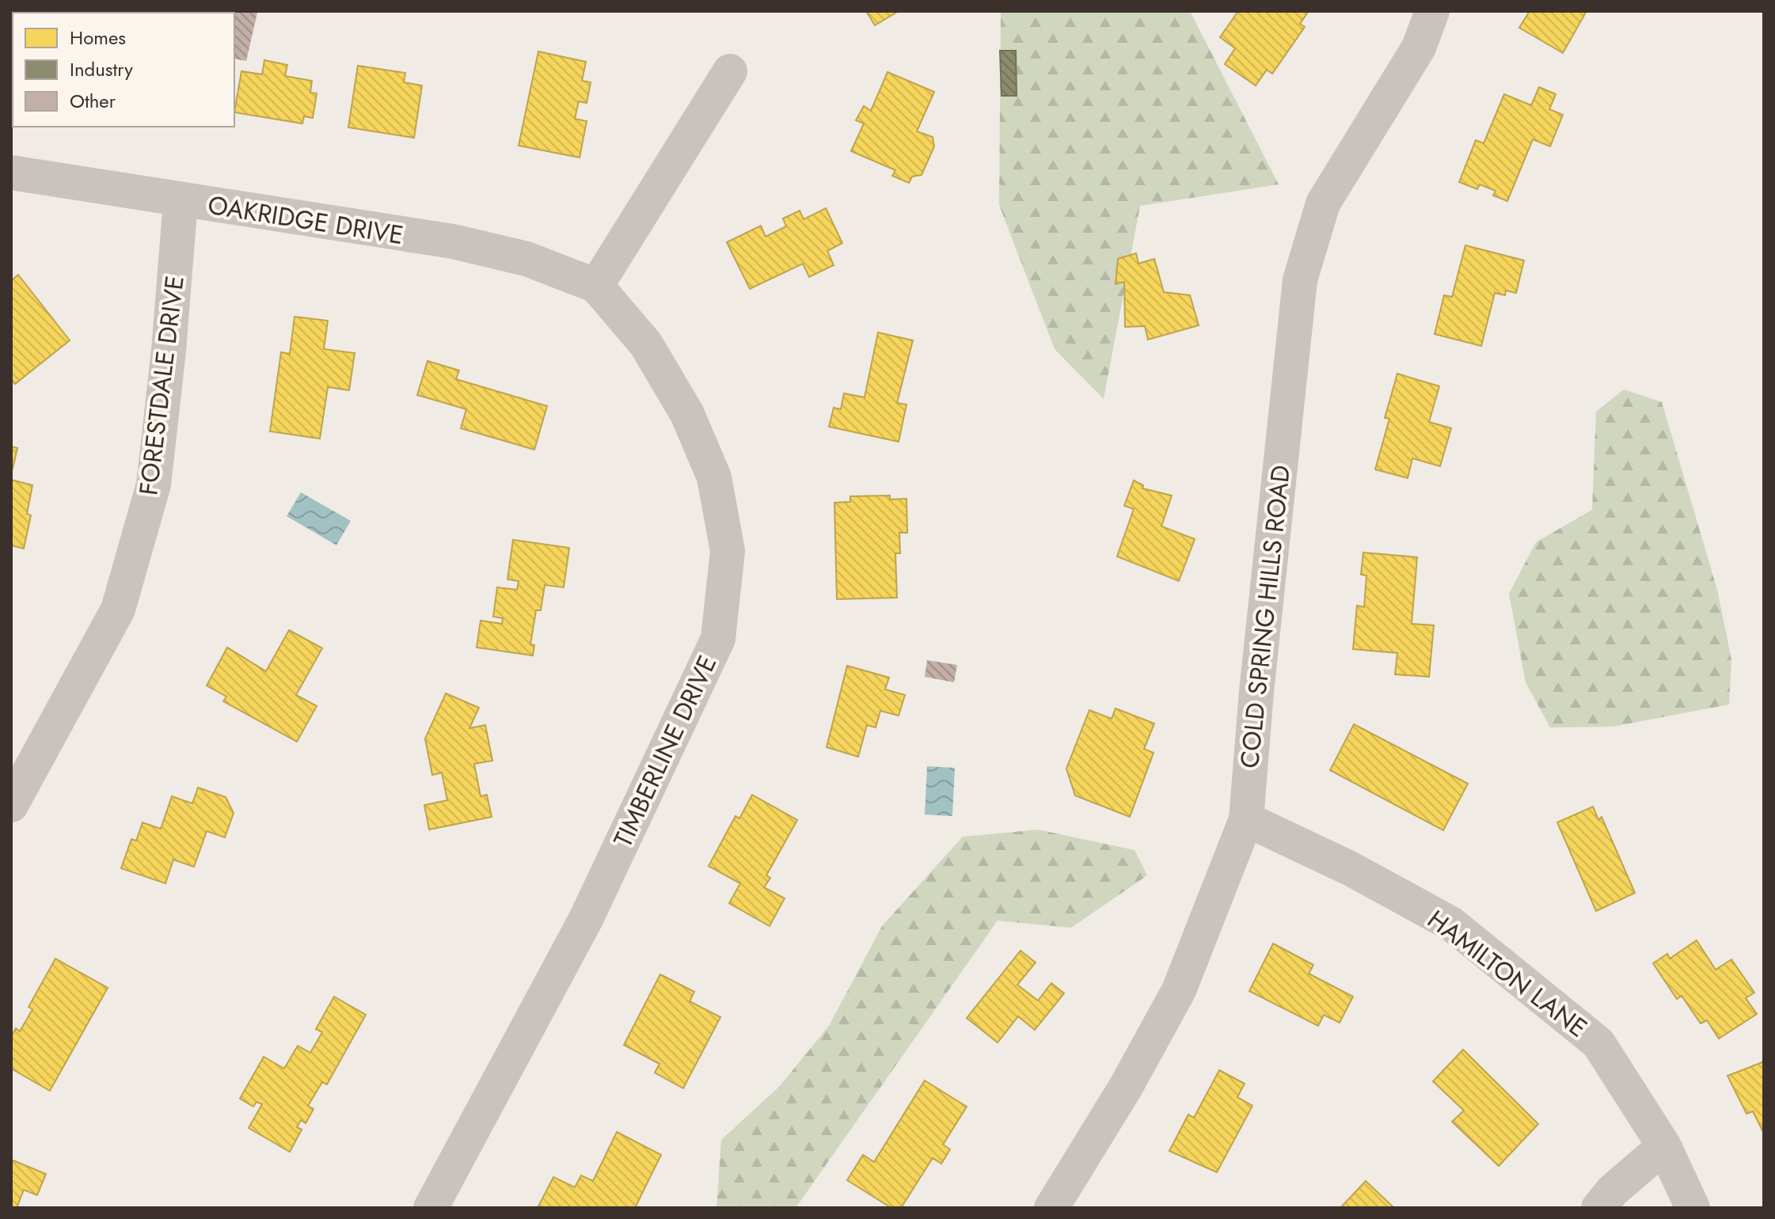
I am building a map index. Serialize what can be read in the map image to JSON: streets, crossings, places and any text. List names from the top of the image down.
{
  "streets": {
    "street": [
      "OAKRIDGE DRIVE",
      "FORESTDALE DRIVE",
      "COLD SPRING HILLS ROAD",
      "TIMBERLINE DRIVE",
      "HAMILTON LANE"
    ]
  },
  "crossings": [
    ["OAKRIDGE DRIVE", "FORESTDALE DRIVE"],
    ["OAKRIDGE DRIVE", "TIMBERLINE DRIVE"],
    ["COLD SPRING HILLS ROAD", "HAMILTON LANE"]
  ],
  "legend": ["Homes", "Industry", "Other"]
}
